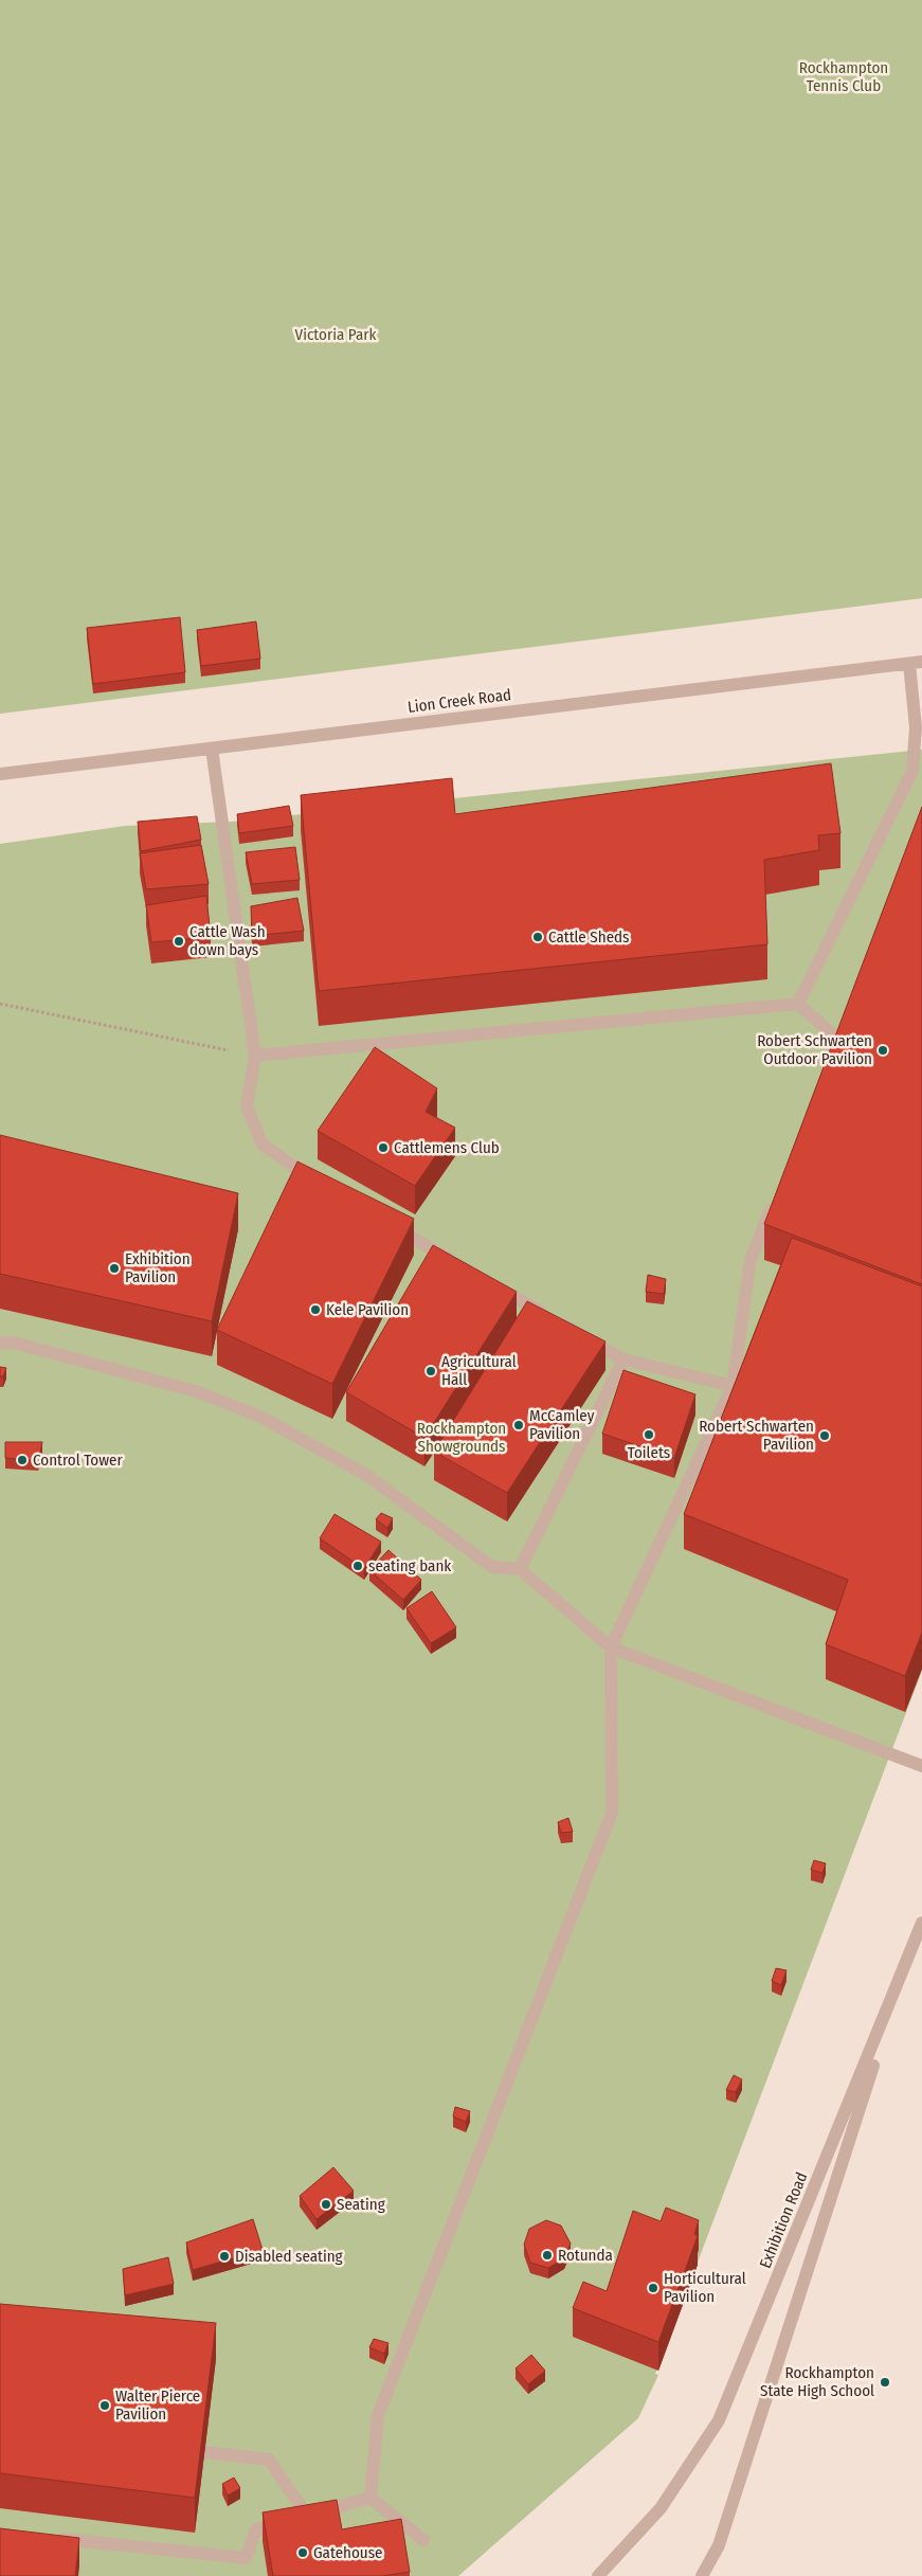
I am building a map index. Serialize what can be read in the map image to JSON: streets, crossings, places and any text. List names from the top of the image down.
{
  "streets": {
    "street": ["Lion Creek Road", "Exhibition Road"]
  },
  "parks": ["Rockhampton Tennis Club", "Victoria Park", "Rockhampton Showgrounds"],
  "places": [
    "Cattle Sheds",
    "Cattle Wash down bays",
    "Robert Schwarten Outdoor Pavilion",
    "Cattlemens Club",
    "Exhibition Pavilion",
    "Kele Pavilion",
    "Agricultural Hall",
    "McCamley Pavilion",
    "Toilets",
    "Robert Schwarten Pavilion",
    "Control Tower",
    "seating bank",
    "Seating",
    "Rotunda",
    "Disabled seating",
    "Horticultural Pavilion",
    "Rockhampton State High School",
    "Walter Pierce Pavilion",
    "Gatehouse"
  ]
}
